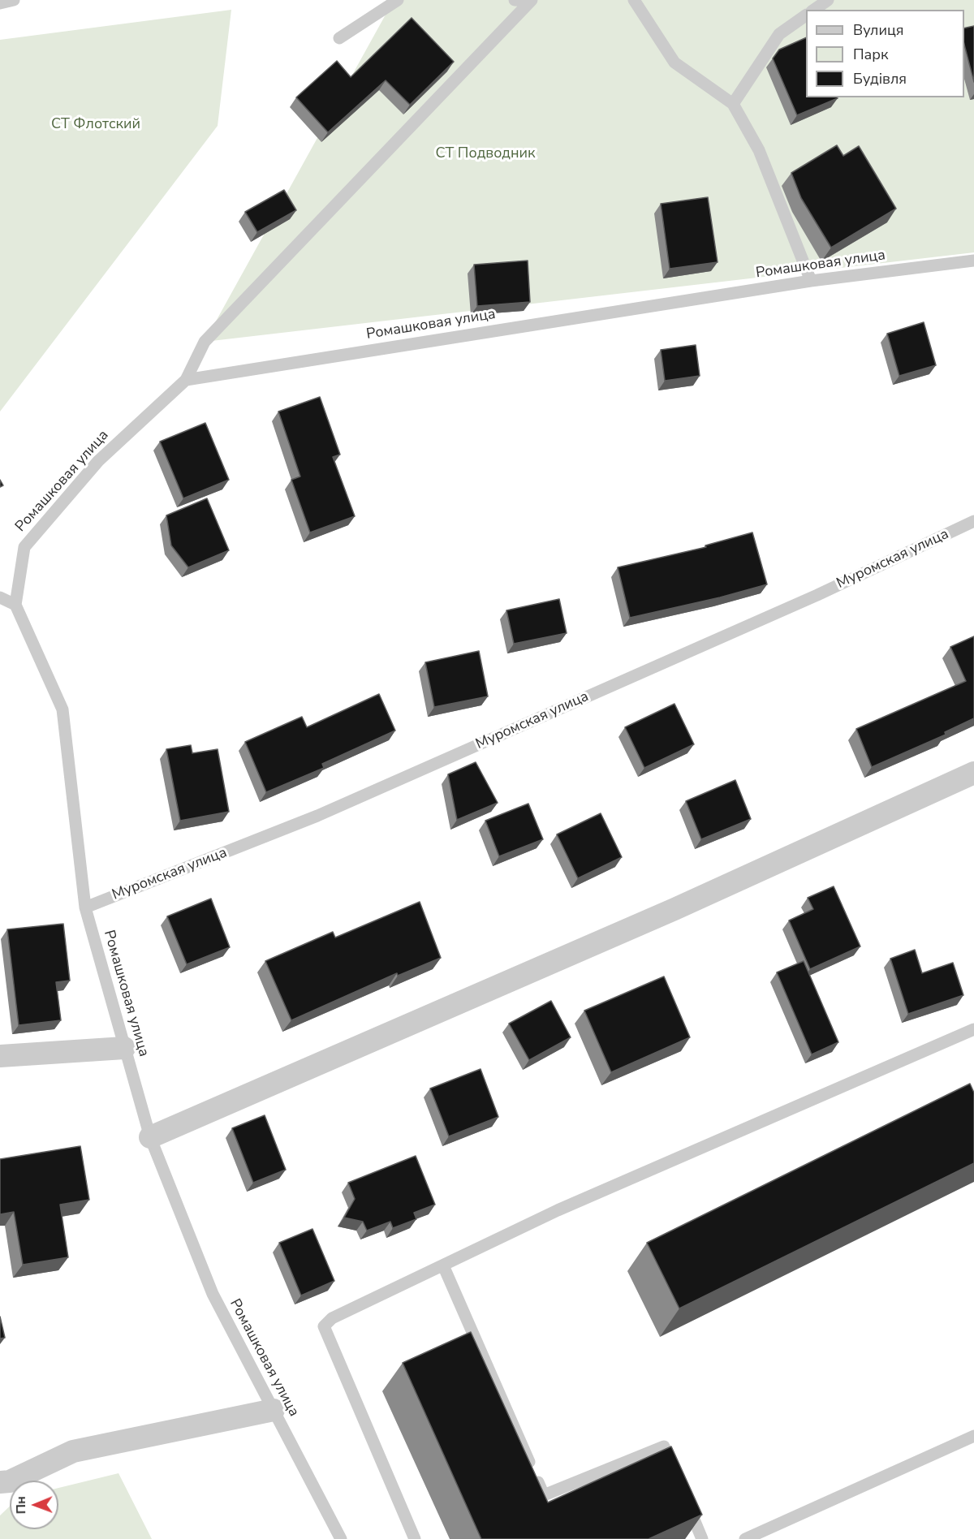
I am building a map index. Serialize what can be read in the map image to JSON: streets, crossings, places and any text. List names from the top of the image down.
{
  "streets": {
    "lane": ["Ромашковая улица", "Муромская улица"]
  },
  "crossings": [
    ["Ромашковая улица", "Муромская улица"]
  ],
  "parks": ["СТ Флотский", "СТ Подводник"],
  "legend": ["Вулиця", "Парк", "Будівля"],
  "north": "left"
}
